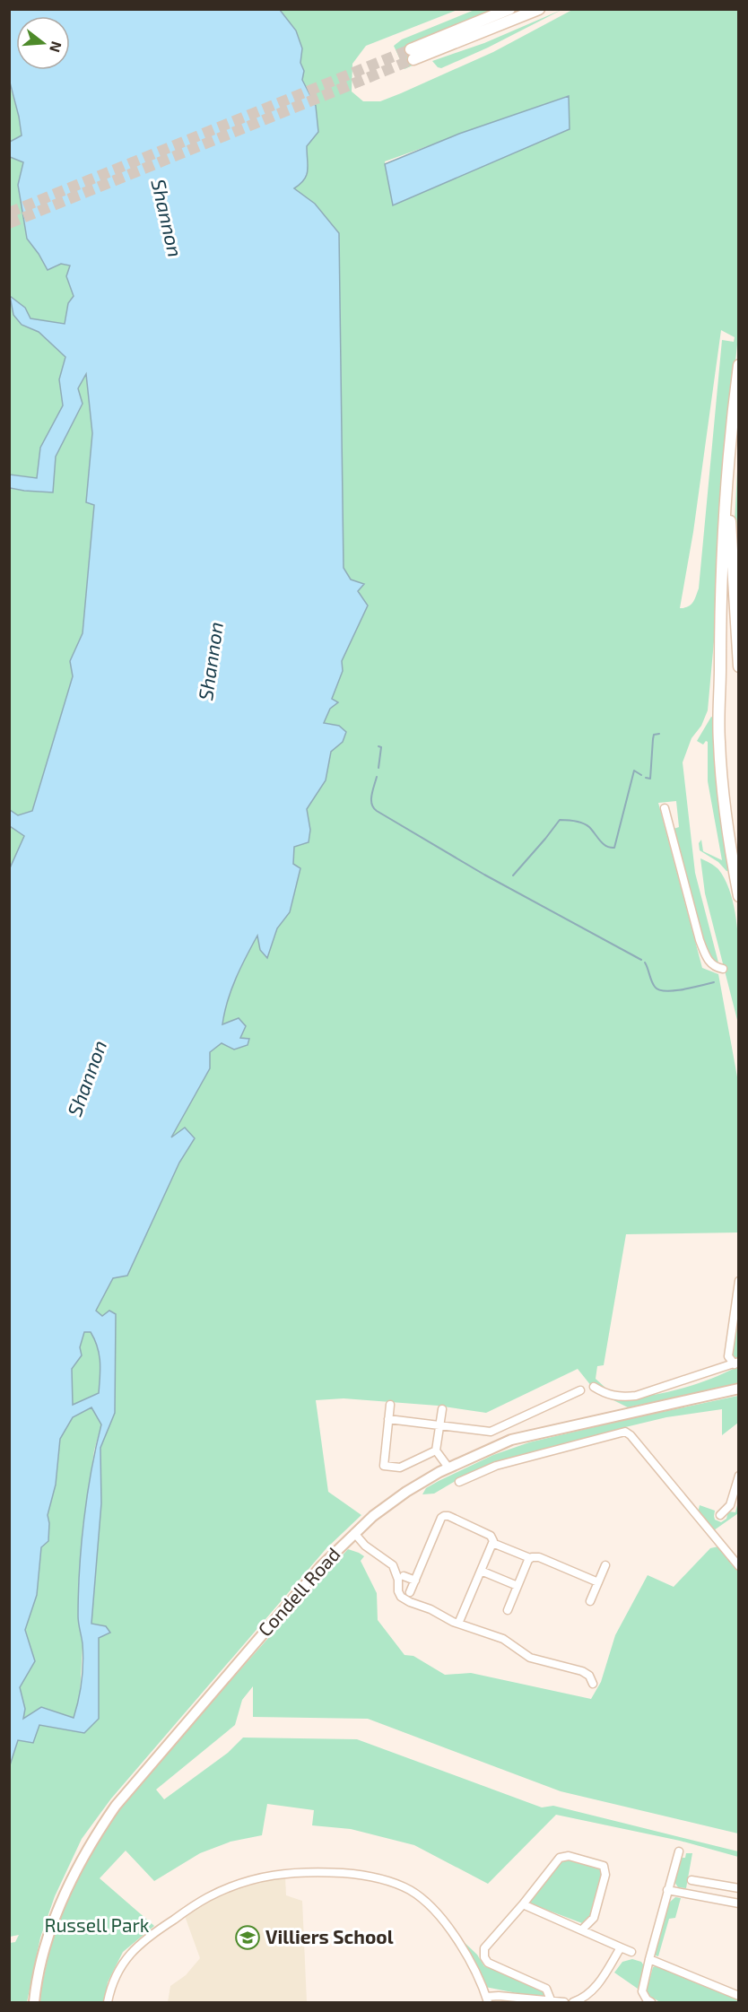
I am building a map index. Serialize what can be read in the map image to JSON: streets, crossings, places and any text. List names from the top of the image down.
{
  "streets": {
    "main road": ["Condell Road"]
  },
  "water": ["Shannon"],
  "parks": ["Russell Park"],
  "places": {
    "school or university": ["Villiers School"]
  },
  "north": "right"
}
